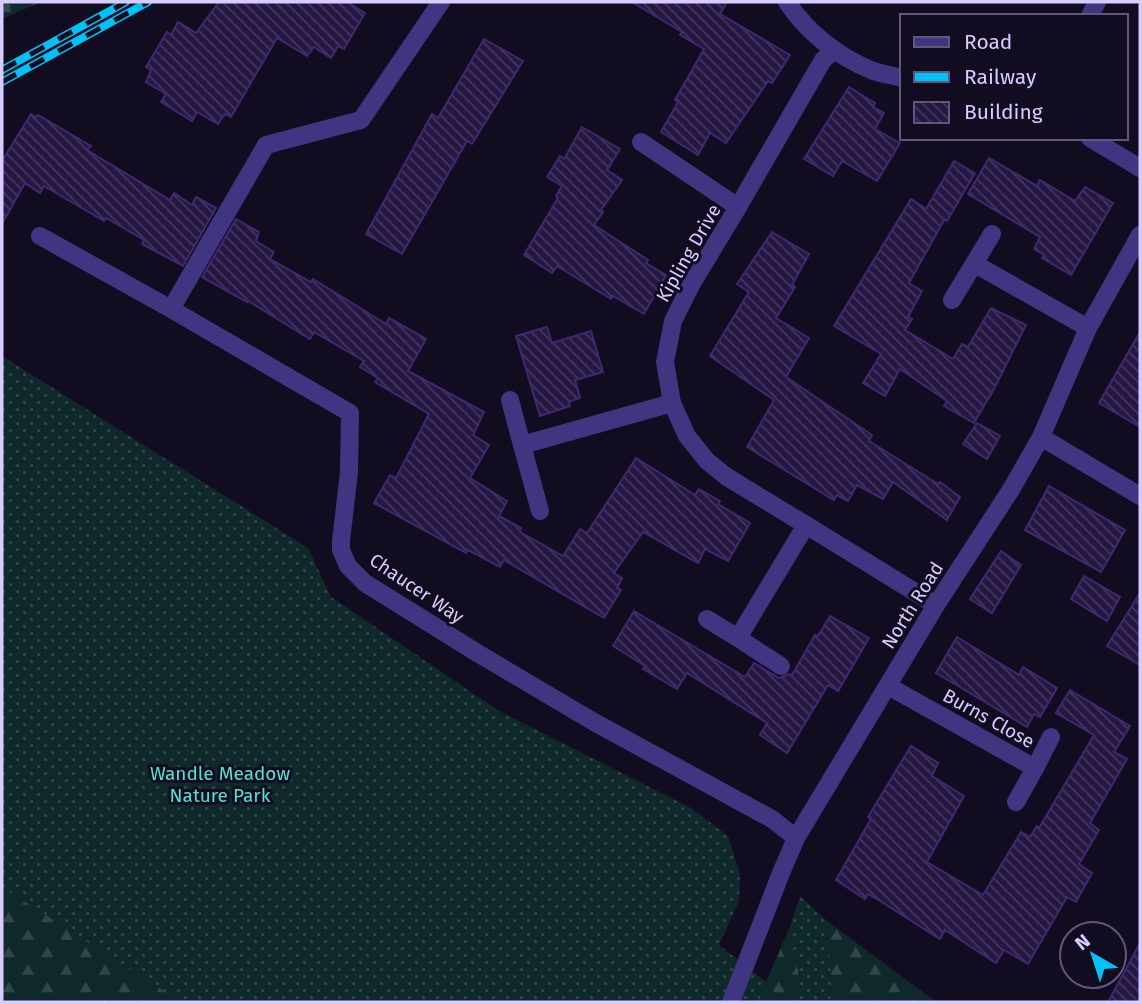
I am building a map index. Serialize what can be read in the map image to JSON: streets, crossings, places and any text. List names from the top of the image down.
{
  "streets": {
    "street": [
      "Kipling Drive",
      "Chaucer Way",
      "North Road",
      "Burns Close"
    ]
  },
  "crossings": [
    ["Kipling Drive", "North Road"],
    ["Chaucer Way", "North Road"],
    ["North Road", "Burns Close"]
  ],
  "parks": ["Wandle Meadow Nature Park"],
  "legend": ["Road", "Railway", "Building"],
  "north": "top left"
}
